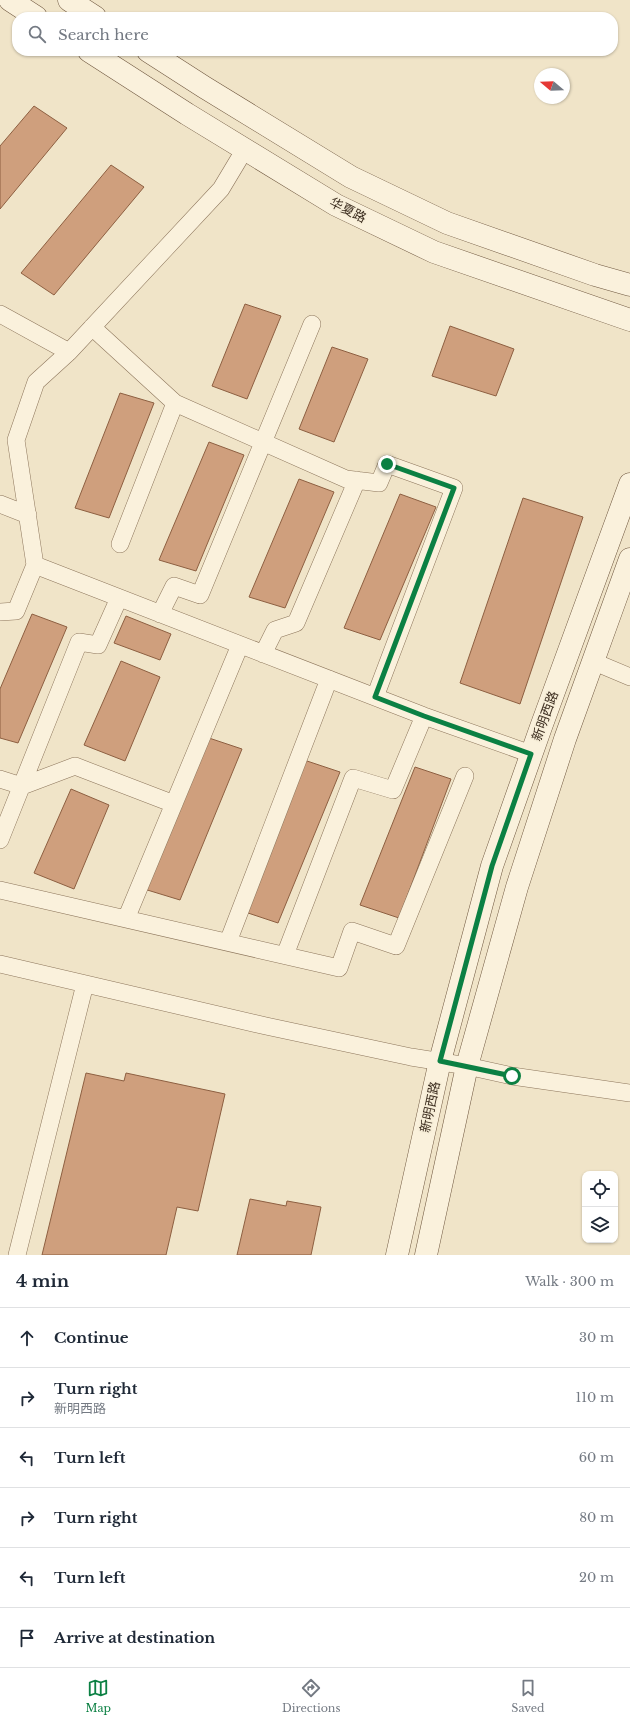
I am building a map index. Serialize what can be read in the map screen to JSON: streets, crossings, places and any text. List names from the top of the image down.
{
  "streets": {
    "street": ["华夏路", "新明西路"]
  },
  "north": "left",
  "page": {
    "search": "Search here",
    "heading": ["4 min", "Walk · 300 m"],
    "list": [
      ["Continue", "30 m"],
      ["Turn right", "新明西路", "110 m"],
      ["Turn left", "60 m"],
      ["Turn right", "80 m"],
      ["Turn left", "20 m"],
      "Arrive at destination"
    ],
    "nav": ["Map", "Directions", "Saved"]
  }
}
